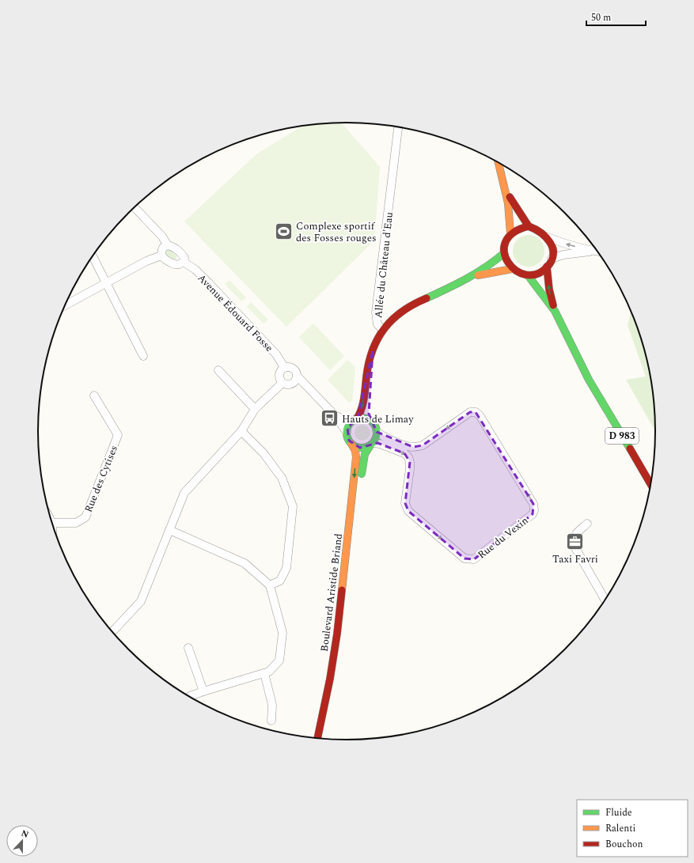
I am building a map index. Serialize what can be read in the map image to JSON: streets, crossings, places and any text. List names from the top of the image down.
{
  "streets": {
    "main road": ["D 983", "Boulevard Aristide Briand"],
    "street": [
      "Allée du Château d'Eau",
      "Avenue Édouard Fosse",
      "Rue des Cytises",
      "Rue du Vexin"
    ]
  },
  "crossings": [
    ["Rue du Vexin", "Boulevard Aristide Briand"]
  ],
  "places": {
    "sports": ["Complexe sportif des Fosses rouges"],
    "bus stop": ["Hauts de Limay"],
    "office": ["Taxi Favri"]
  },
  "legend": ["Fluide", "Ralenti", "Bouchon"],
  "scale_bar": "50 m",
  "north": "top"
}
